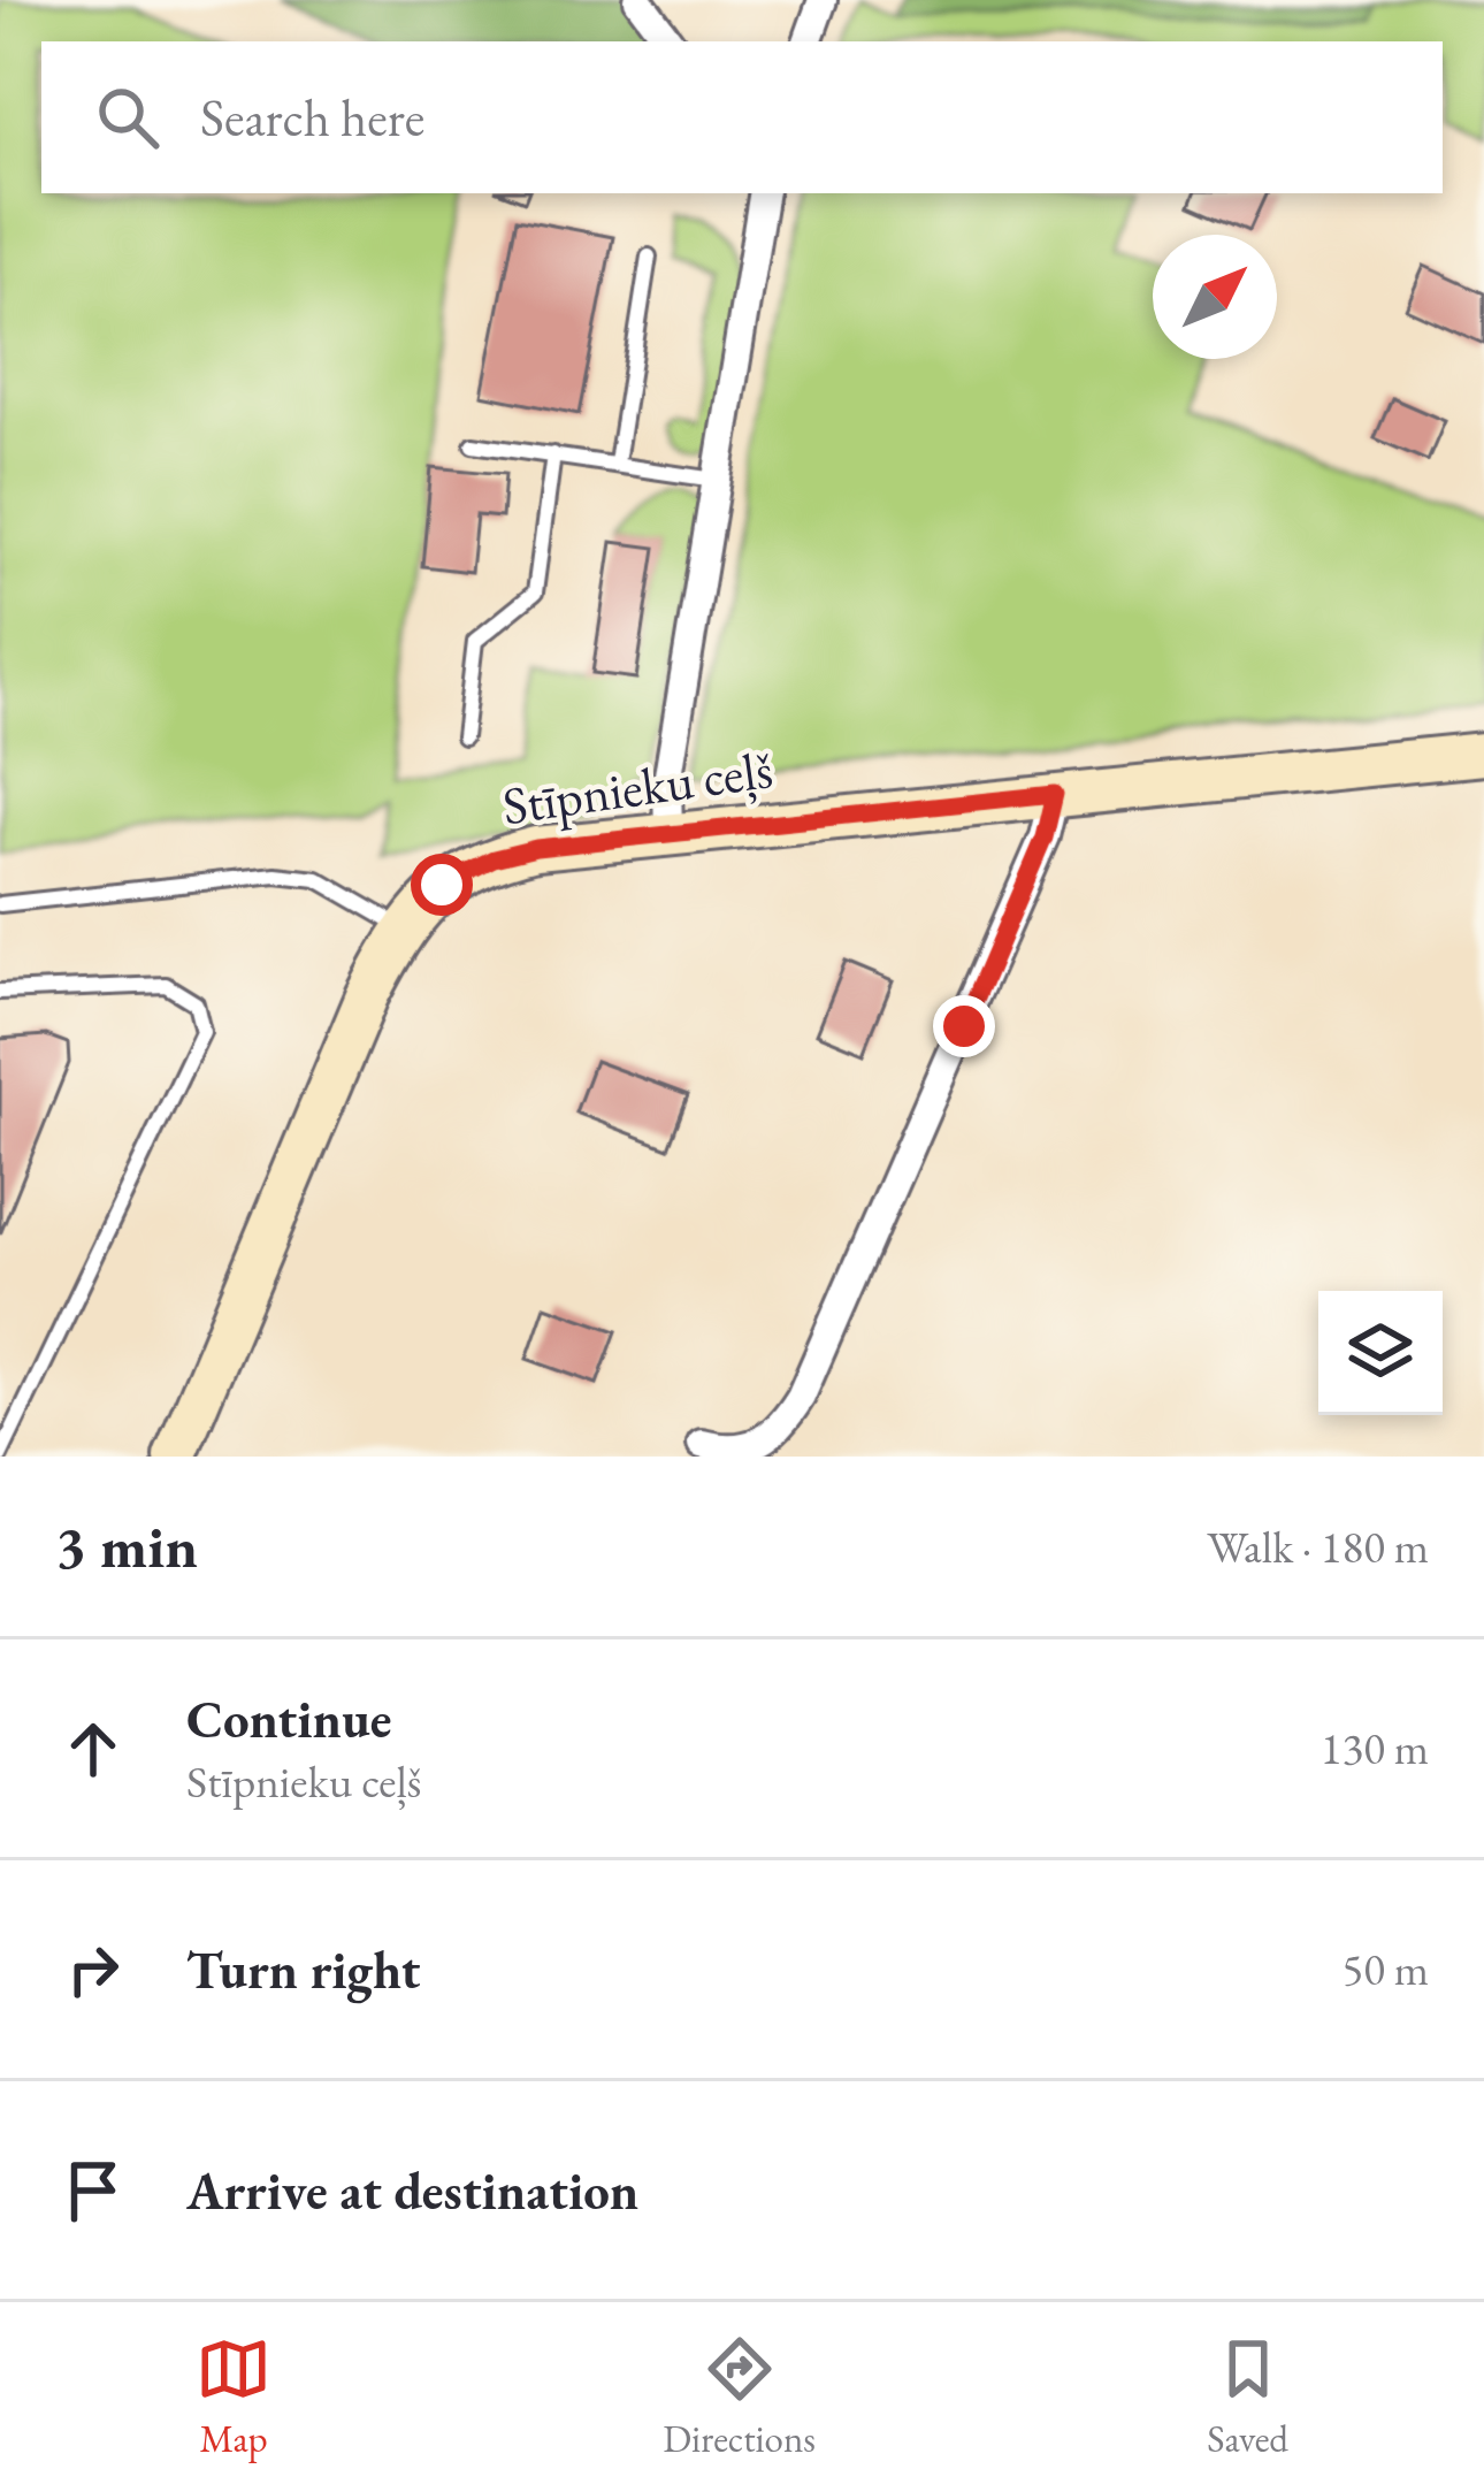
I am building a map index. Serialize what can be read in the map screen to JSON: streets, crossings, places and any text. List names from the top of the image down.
{
  "streets": {
    "main road": ["Stīpnieku ceļš"]
  },
  "north": "top right",
  "page": {
    "search": "Search here",
    "heading": ["3 min", "Walk · 180 m"],
    "list": [
      ["Continue", "Stīpnieku ceļš", "130 m"],
      ["Turn right", "50 m"],
      "Arrive at destination"
    ],
    "nav": ["Map", "Directions", "Saved"]
  }
}
